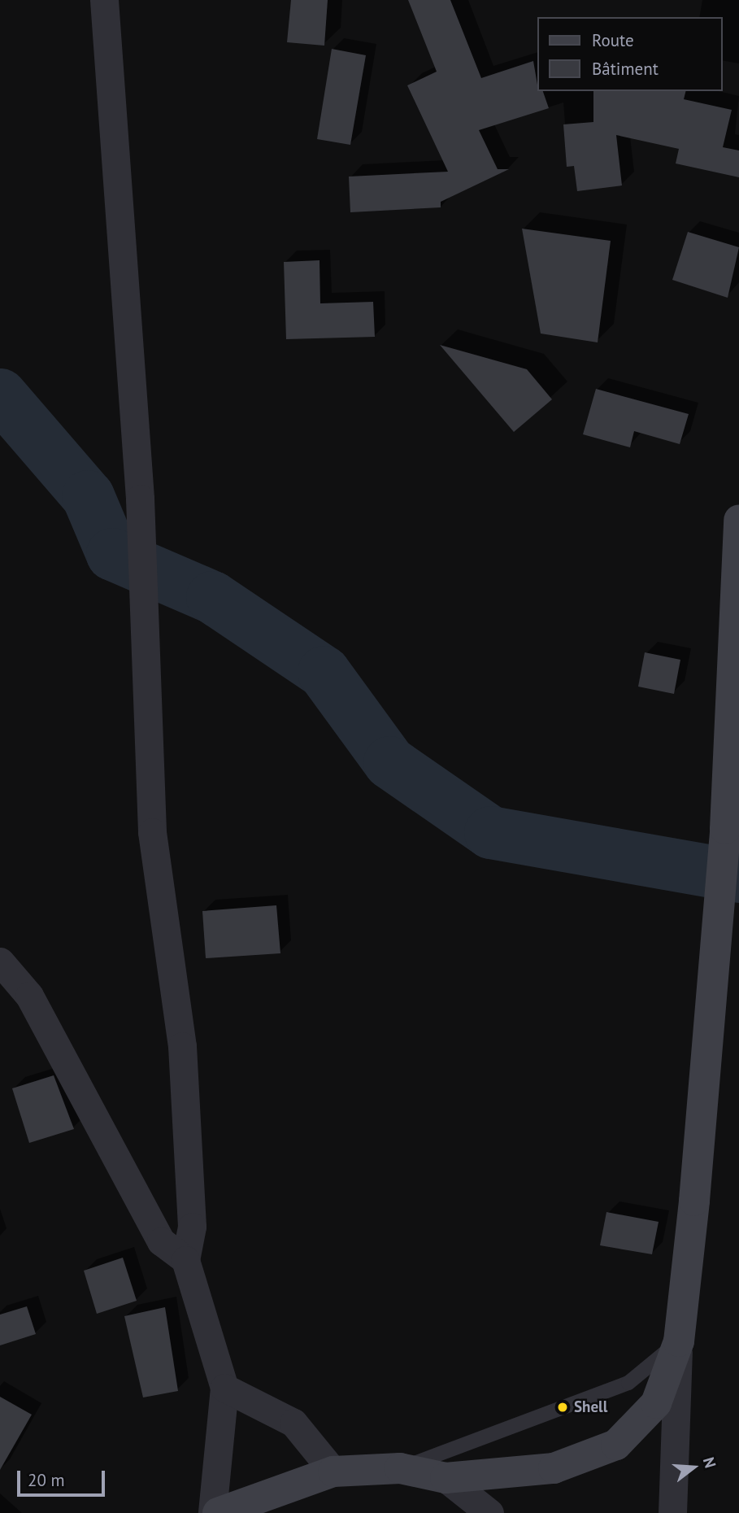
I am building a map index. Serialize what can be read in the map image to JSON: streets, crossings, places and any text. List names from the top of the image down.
{
  "places": ["Shell"],
  "legend": ["Route", "Bâtiment"],
  "scale_bar": "20 m",
  "north": "right"
}
